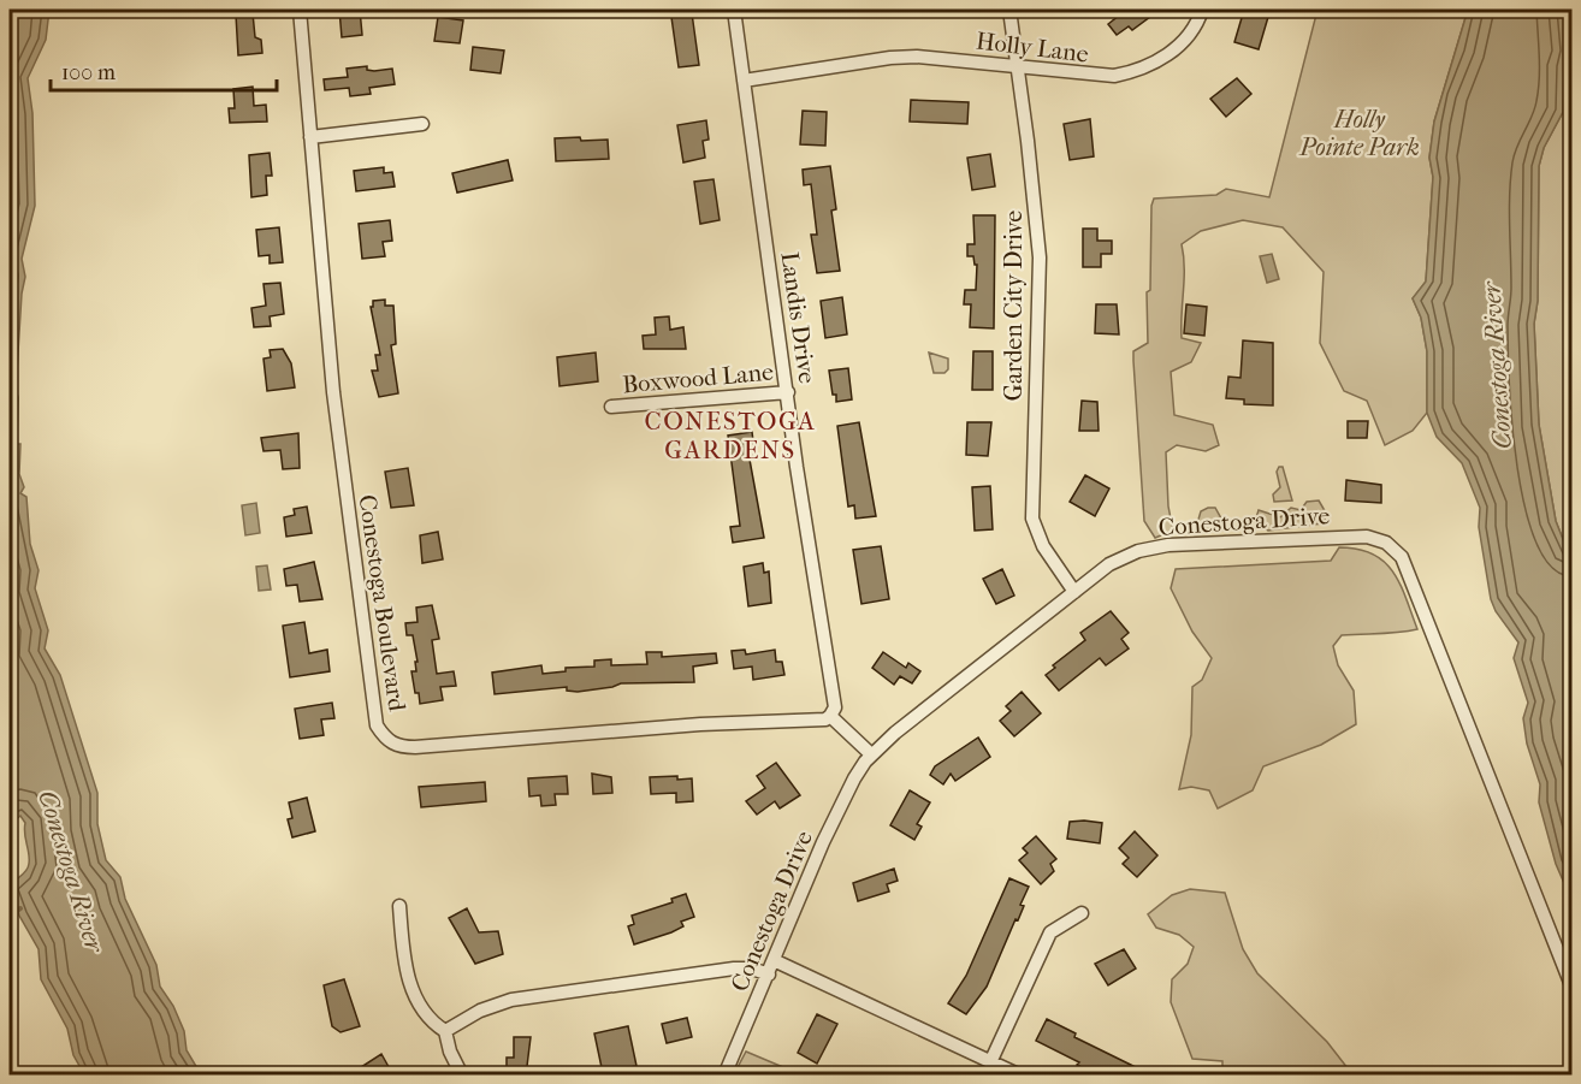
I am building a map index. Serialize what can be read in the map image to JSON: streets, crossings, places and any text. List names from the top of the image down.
{
  "streets": {
    "street": [
      "Holly Lane",
      "Garden City Drive",
      "Landis Drive",
      "Boxwood Lane",
      "Conestoga Drive",
      "Conestoga Boulevard"
    ]
  },
  "crossings": [
    ["Holly Lane", "Garden City Drive"],
    ["Holly Lane", "Landis Drive"],
    ["Garden City Drive", "Conestoga Drive"],
    ["Landis Drive", "Boxwood Lane"],
    ["Landis Drive", "Conestoga Boulevard"]
  ],
  "districts": ["CONESTOGA GARDENS"],
  "water": ["Conestoga River"],
  "parks": ["Holly Pointe Park"],
  "scale_bar": "100 m"
}
